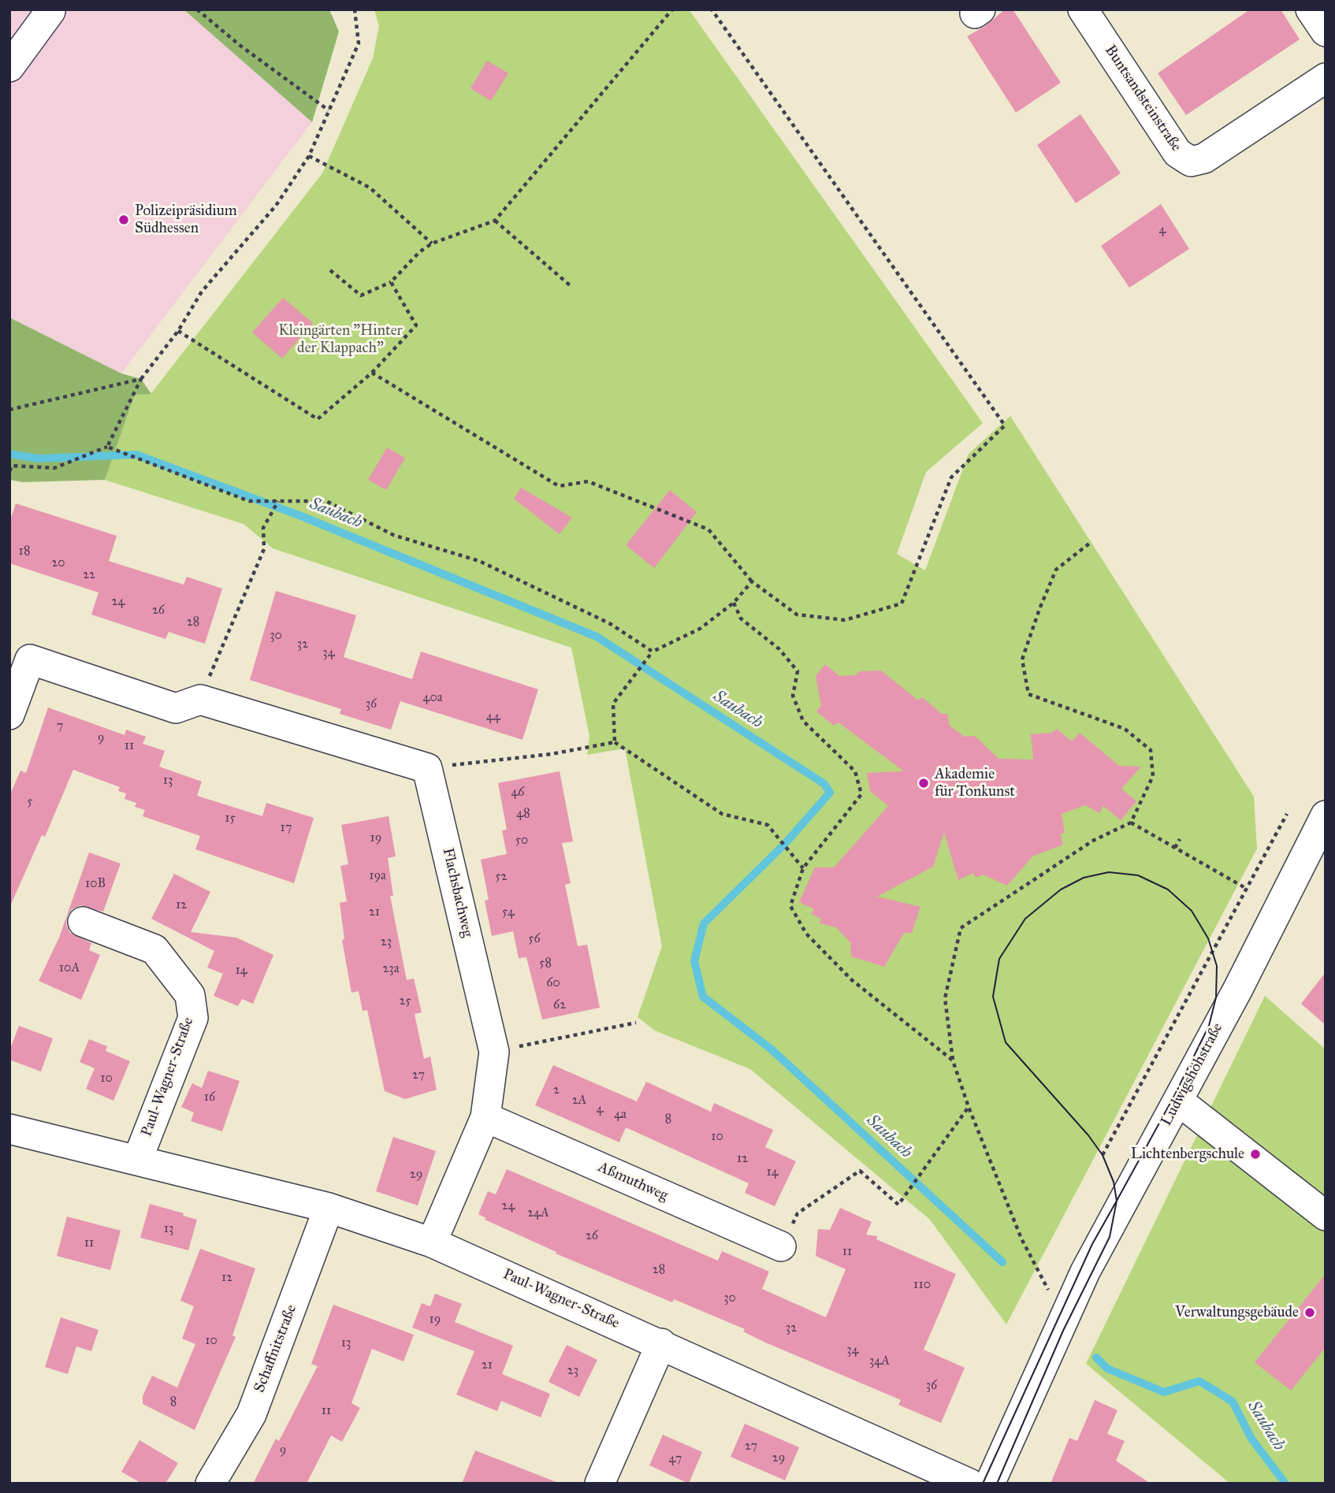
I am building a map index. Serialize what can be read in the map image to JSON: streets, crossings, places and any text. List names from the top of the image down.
{
  "streets": {
    "street": [
      "Buntsandsteinstraße",
      "Flachsbachweg",
      "Ludwigshöhstraße",
      "Paul-Wagner-Straße",
      "Aßmuthweg",
      "Schaffnitstraße"
    ]
  },
  "crossings": [
    ["Flachsbachweg", "Paul-Wagner-Straße"],
    ["Flachsbachweg", "Aßmuthweg"],
    ["Paul-Wagner-Straße", "Schaffnitstraße"]
  ],
  "water": ["Saubach"],
  "parks": ["Kleingärten \"Hinter der Klappach\""],
  "places": [
    "Polizeipräsidium Südhessen",
    "Akademie für Tonkunst",
    "Lichtenbergschule",
    "Verwaltungsgebäude"
  ],
  "house_numbers": [
    "4",
    "18",
    "20",
    "22",
    "24",
    "26",
    "28",
    "30",
    "32",
    "34",
    "40a",
    "36",
    "44",
    "7",
    "9",
    "11",
    "13",
    "46",
    "5",
    "48",
    "15",
    "17",
    "19",
    "50",
    "19a",
    "52",
    "10B",
    "12",
    "21",
    "54",
    "56",
    "23",
    "58",
    "10A",
    "23a",
    "14",
    "60",
    "25",
    "62",
    "27",
    "10",
    "2",
    "16",
    "2A",
    "4",
    "4a",
    "8",
    "10",
    "12",
    "14",
    "29",
    "24",
    "24A",
    "13",
    "26",
    "11",
    "11",
    "28",
    "12",
    "110",
    "30",
    "19",
    "32",
    "10",
    "13",
    "34",
    "34A",
    "21",
    "23",
    "36",
    "8",
    "11",
    "27",
    "9",
    "29",
    "47"
  ]
}
